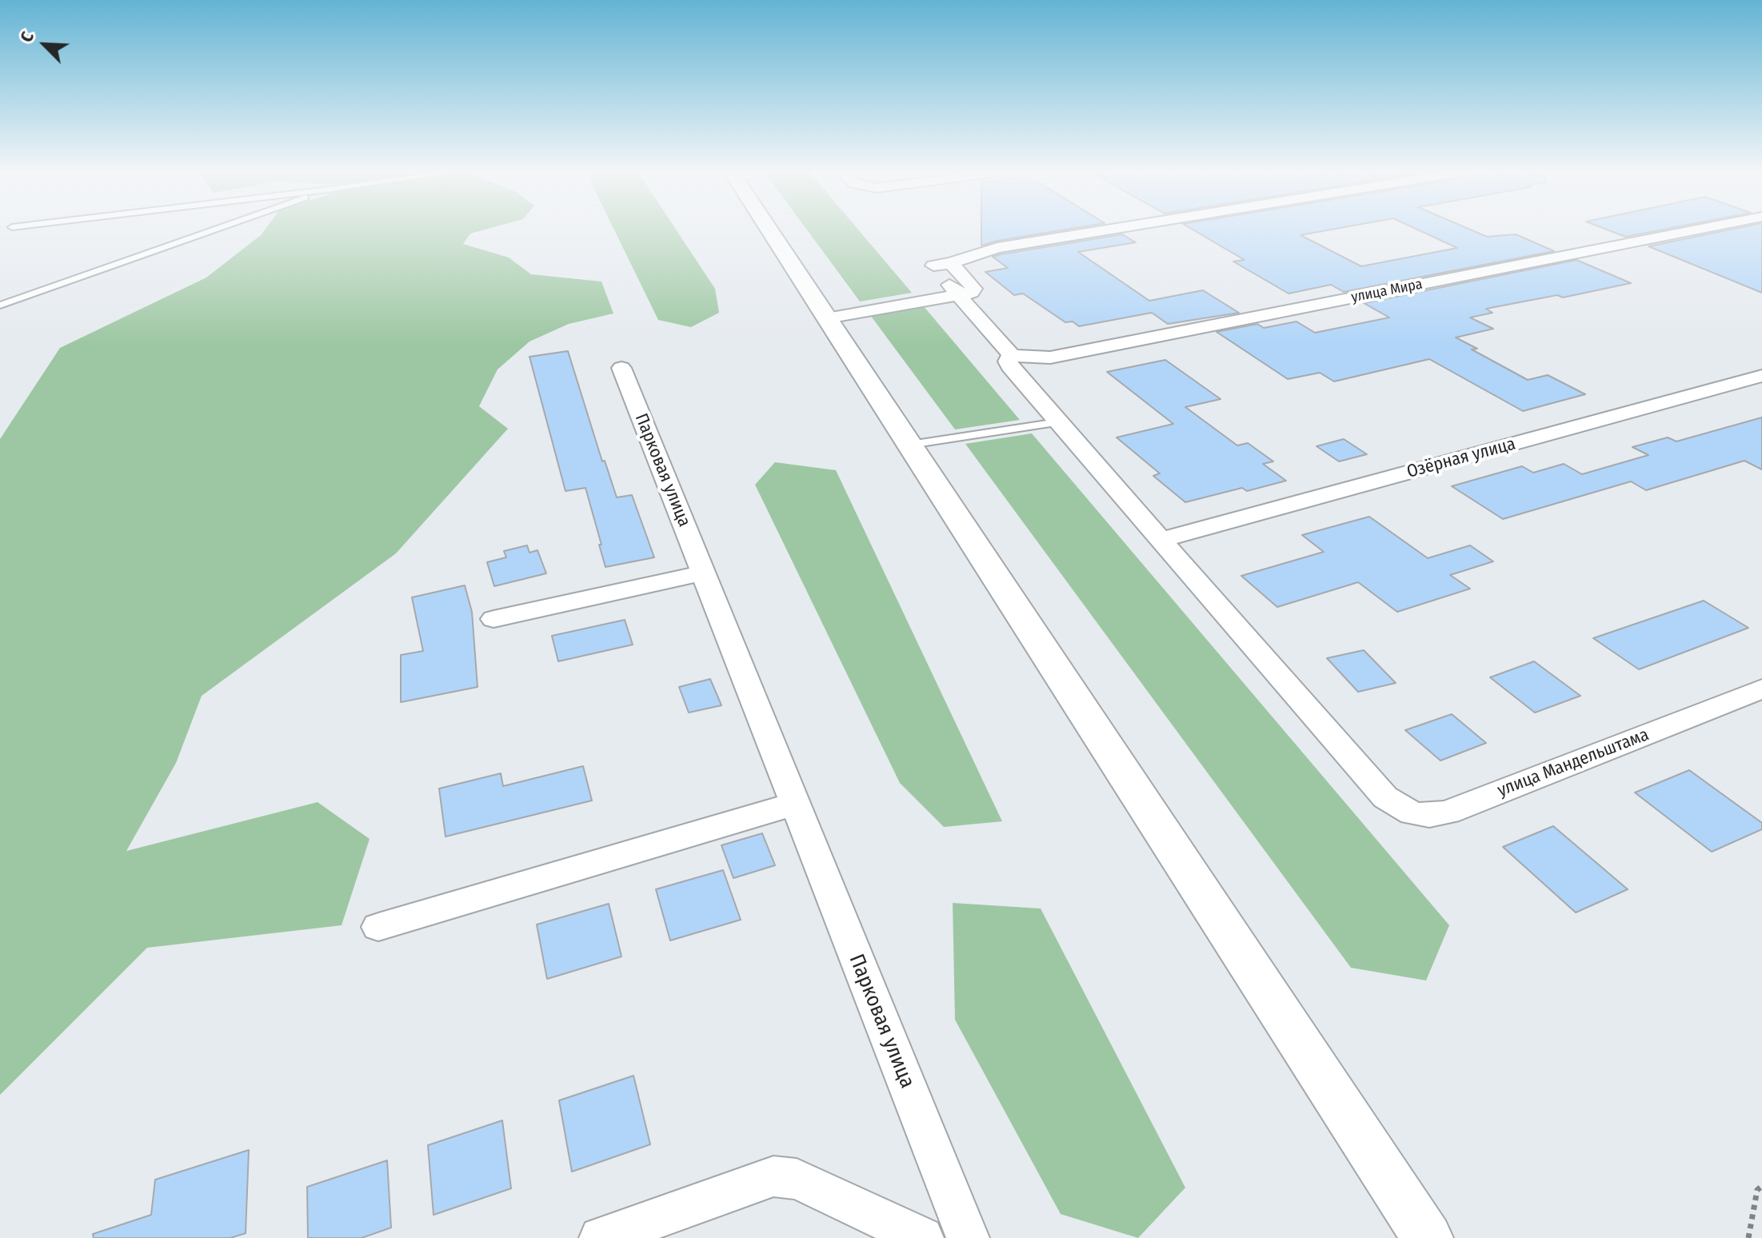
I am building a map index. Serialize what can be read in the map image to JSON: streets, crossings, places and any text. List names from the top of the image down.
{
  "streets": {
    "street": [
      "улица Мира",
      "Озёрная улица",
      "Парковая улица",
      "улица Мандельштама"
    ]
  },
  "crossings": [
    ["улица Мира", "улица Мандельштама"],
    ["Озёрная улица", "улица Мандельштама"]
  ],
  "north": "top left"
}
